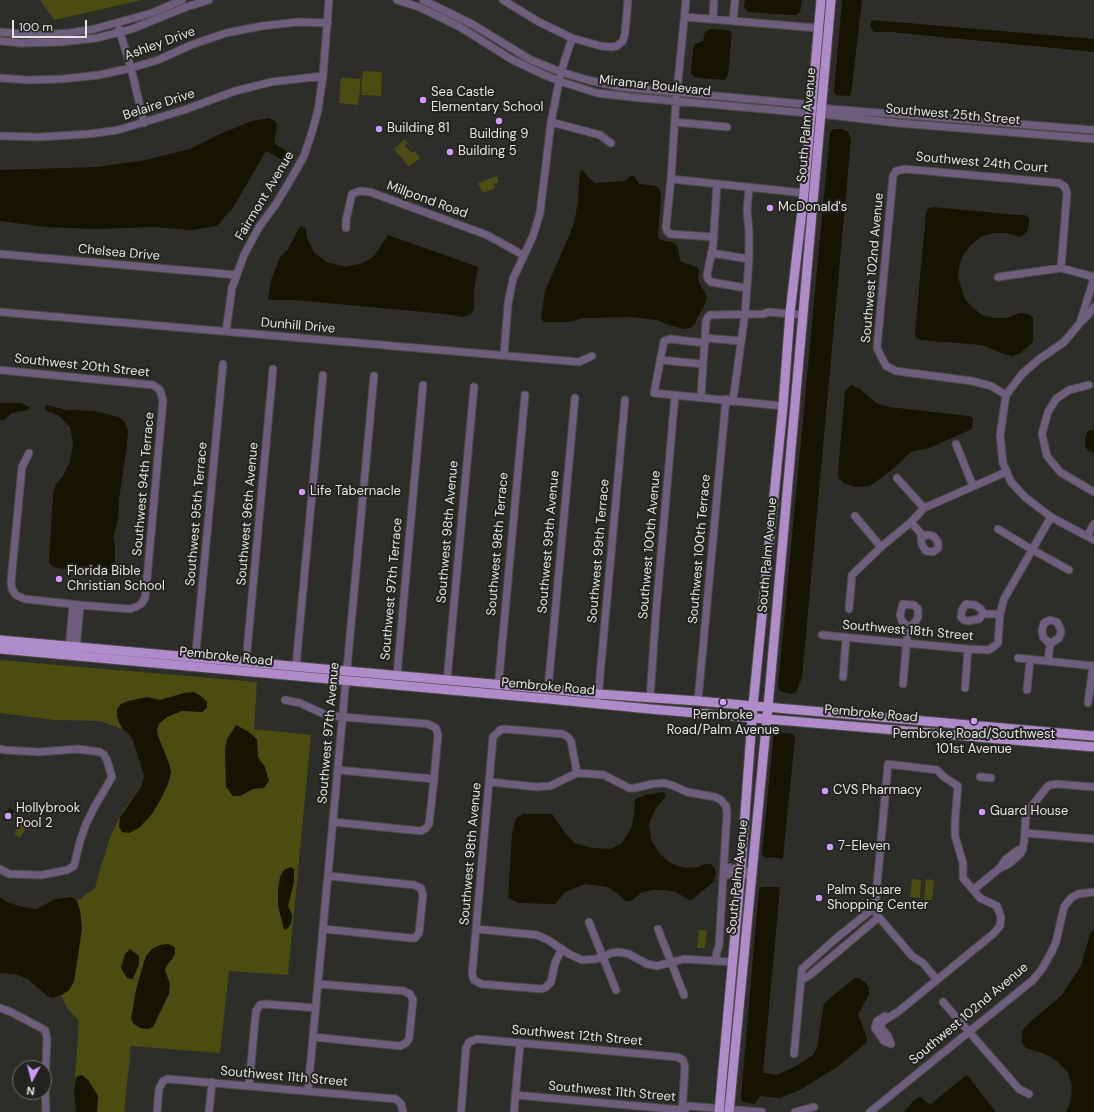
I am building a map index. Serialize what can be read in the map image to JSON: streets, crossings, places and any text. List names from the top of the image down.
{
  "streets": {
    "main road": ["South Palm Avenue", "Pembroke Road"],
    "street": [
      "Ashley Drive",
      "Miramar Boulevard",
      "Belaire Drive",
      "Southwest 25th Street",
      "Southwest 24th Court",
      "Fairmont Avenue",
      "Millpond Road",
      "Chelsea Drive",
      "Southwest 102nd Avenue",
      "Dunhill Drive",
      "Southwest 20th Street",
      "Southwest 94th Terrace",
      "Southwest 95th Terrace",
      "Southwest 96th Avenue",
      "Southwest 98th Avenue",
      "Southwest 99th Avenue",
      "Southwest 98th Terrace",
      "Southwest 100th Avenue",
      "Southwest 100th Terrace",
      "Southwest 99th Terrace",
      "Southwest 97th Terrace",
      "Southwest 18th Street",
      "Southwest 97th Avenue",
      "Southwest 12th Street",
      "Southwest 11th Street"
    ]
  },
  "crossings": [
    ["Ashley Drive", "Fairmont Avenue"],
    ["Miramar Boulevard", "Southwest 25th Street"],
    ["Miramar Boulevard", "South Palm Avenue"],
    ["Belaire Drive", "Fairmont Avenue"],
    ["Southwest 25th Street", "South Palm Avenue"],
    ["South Palm Avenue", "Pembroke Road"],
    ["South Palm Avenue", "Southwest 11th Street"],
    ["Southwest 24th Court", "Southwest 102nd Avenue"],
    ["Fairmont Avenue", "Chelsea Drive"],
    ["Fairmont Avenue", "Dunhill Drive"],
    ["Southwest 20th Street", "Southwest 94th Terrace"],
    ["Southwest 95th Terrace", "Pembroke Road"],
    ["Southwest 96th Avenue", "Pembroke Road"],
    ["Southwest 98th Avenue", "Pembroke Road"],
    ["Southwest 99th Avenue", "Pembroke Road"],
    ["Southwest 98th Terrace", "Pembroke Road"],
    ["Southwest 100th Avenue", "Pembroke Road"],
    ["Southwest 100th Terrace", "Pembroke Road"],
    ["Southwest 99th Terrace", "Pembroke Road"],
    ["Southwest 97th Terrace", "Pembroke Road"],
    ["Pembroke Road", "Southwest 97th Avenue"],
    ["Southwest 97th Avenue", "Southwest 11th Street"],
    ["Southwest 12th Street", "Southwest 11th Street"]
  ],
  "places": [
    "Sea Castle Elementary School",
    "Building 9",
    "Building 81",
    "Building 5",
    "McDonald's",
    "Life Tabernacle",
    "Florida Bible Christian School",
    "Pembroke Road/Palm Avenue",
    "Pembroke Road/Southwest 101st Avenue",
    "CVS Pharmacy",
    "Guard House",
    "Hollybrook Pool 2",
    "7-Eleven",
    "Palm Square Shopping Center"
  ],
  "scale_bar": "100 m",
  "north": "bottom"
}
